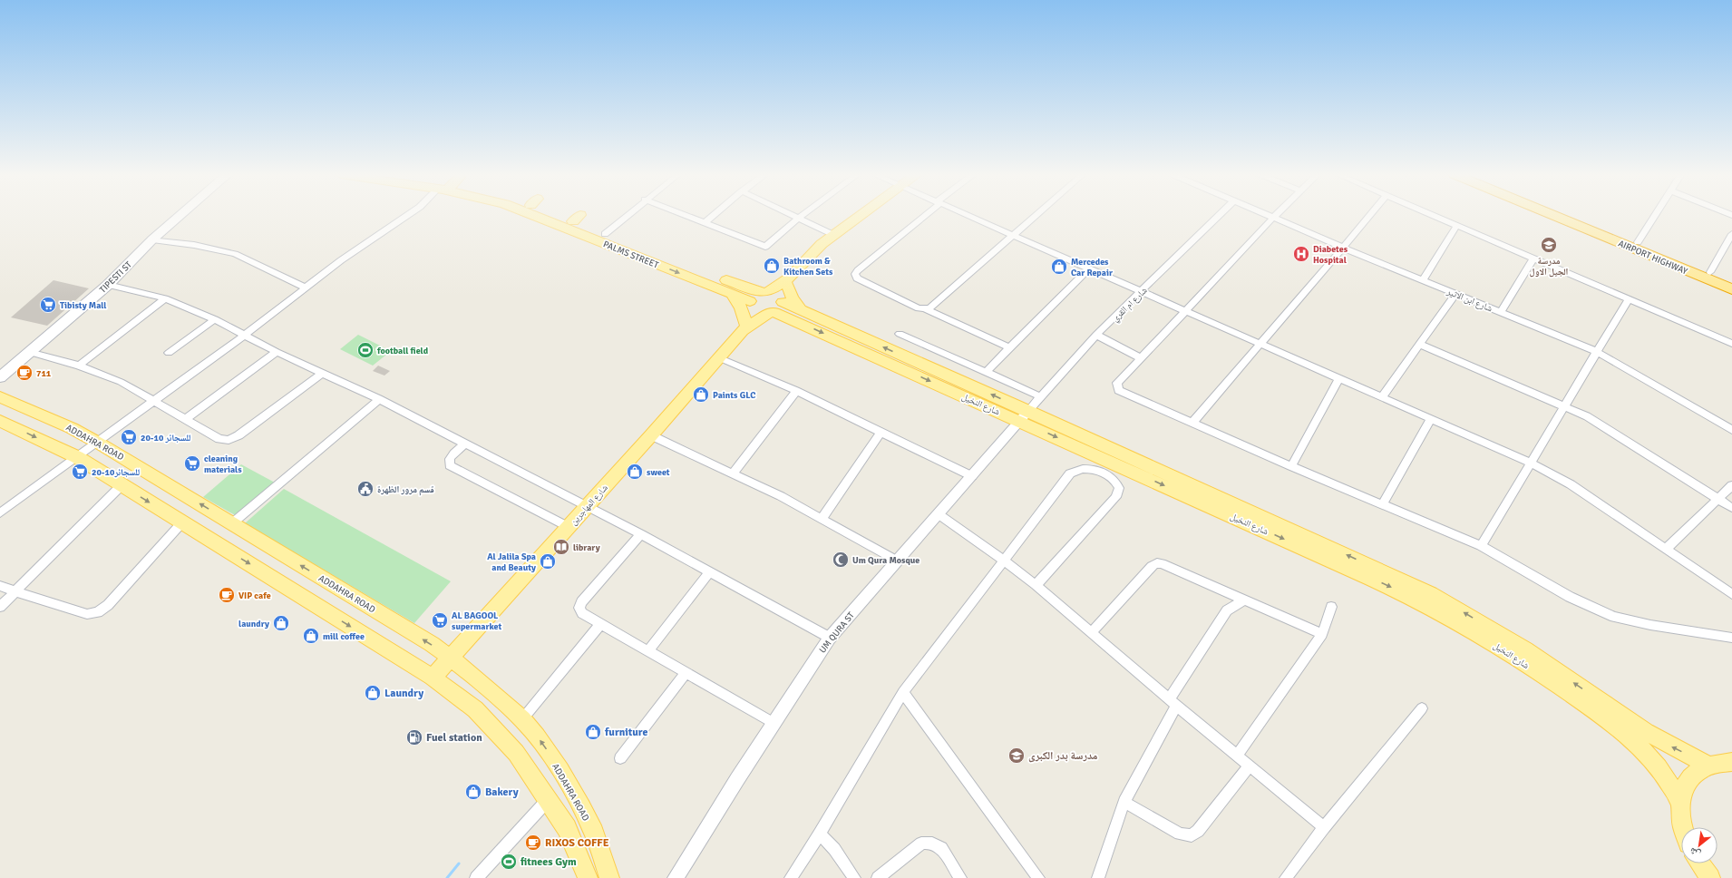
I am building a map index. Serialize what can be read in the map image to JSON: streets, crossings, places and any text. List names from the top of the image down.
{
  "streets": {
    "highway": ["AIRPORT HIGHWAY"],
    "main road": [
      "PALMS STREET",
      "TIPESTI ST",
      "شارع النخيل",
      "ADDAHRA ROAD",
      "شارع المهاجرين"
    ],
    "street": ["شارع ابن الاثير", "شارع ام القري", "UM QURA ST"]
  },
  "crossings": [
    ["PALMS STREET", "شارع النخيل"],
    ["PALMS STREET", "شارع المهاجرين"],
    ["شارع ام القري", "شارع النخيل"],
    ["شارع ام القري", "UM QURA ST"],
    ["شارع النخيل", "شارع المهاجرين"],
    ["شارع النخيل", "UM QURA ST"],
    ["ADDAHRA ROAD", "شارع المهاجرين"]
  ],
  "places": {
    "school or university": ["مدرسة الجيل الاول", "مدرسة بدر الكبرى"],
    "hospital": ["Diabetes Hospital"],
    "shop": [
      "Bathroom & Kitchen Sets",
      "Mercedes Car Repair",
      "Paints GLC",
      "sweet",
      "Al Jalila Spa and Beauty",
      "laundry",
      "mill coffee",
      "Laundry",
      "furniture",
      "Bakery"
    ],
    "supermarket": [
      "Tibisty Mall",
      "20-10 للسجائر",
      "cleaning materials",
      "20-10للسجائر",
      "AL BAGOOL supermarket"
    ],
    "sports": ["football field", "fitnees Gym"],
    "cafe": ["711", "VIP cafe", "RIXOS COFFE"],
    "public building": ["قسم مرور الظهرة"],
    "library": ["library"],
    "mosque": ["Um Qura Mosque"],
    "fuel station": ["Fuel station"]
  },
  "north": "bottom left"
}
